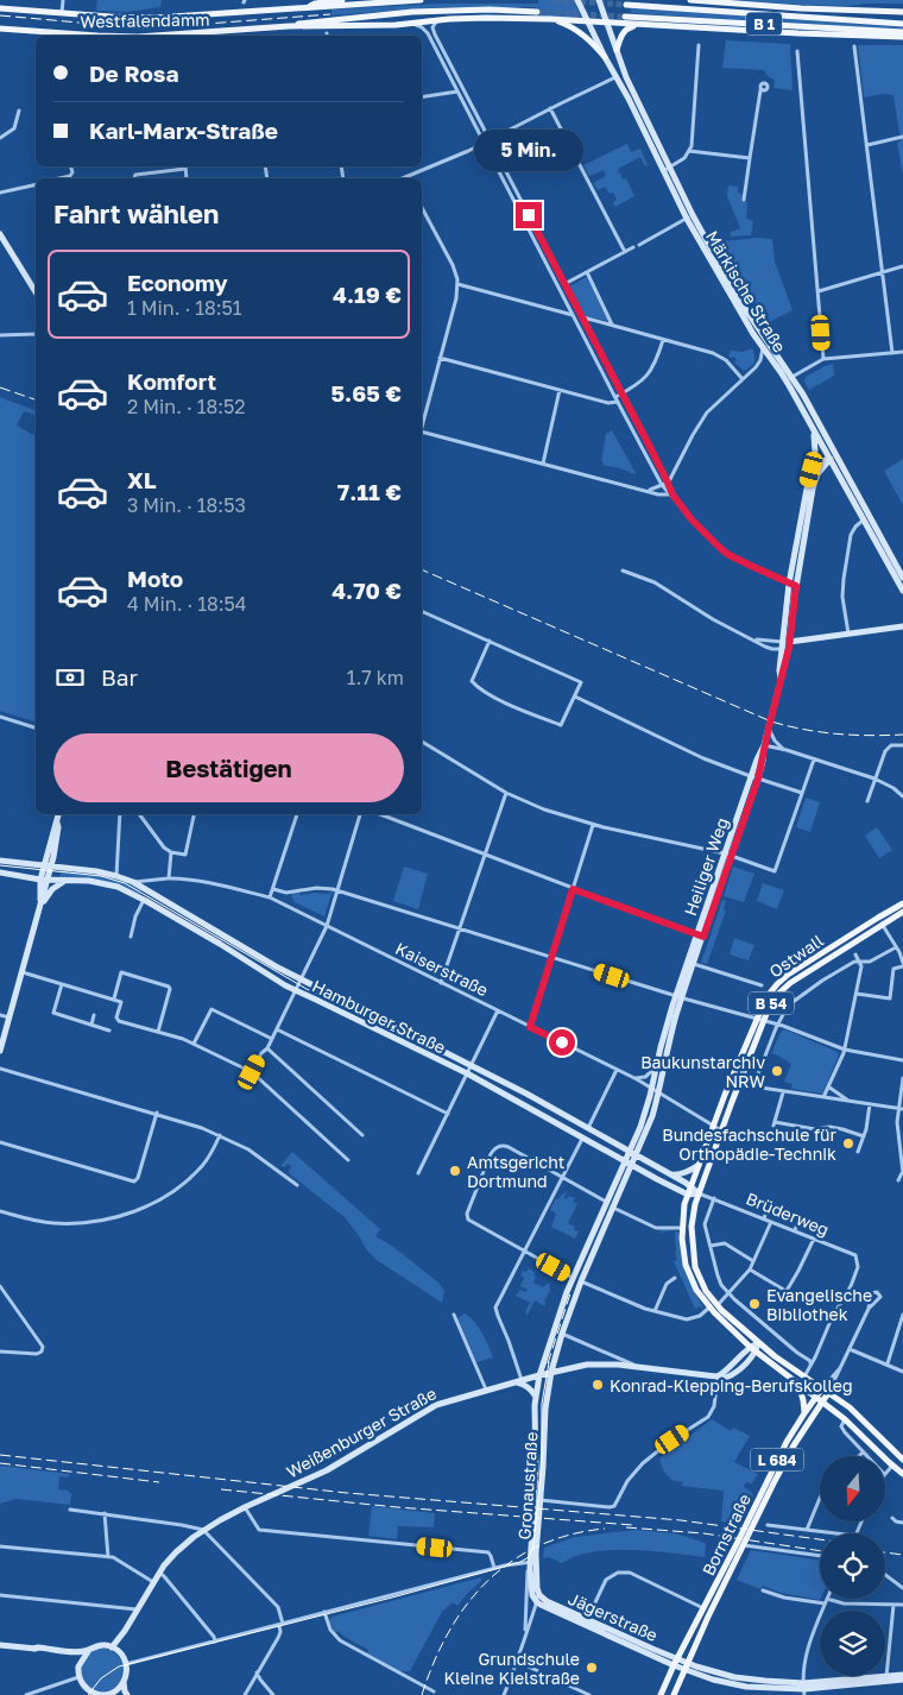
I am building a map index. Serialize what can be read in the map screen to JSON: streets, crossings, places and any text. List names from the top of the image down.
{
  "streets": {
    "main road": [
      "Westfalendamm",
      "B 1",
      "Märkische Straße",
      "Heiliger Weg",
      "Ostwall",
      "B 54",
      "Hamburger Straße",
      "Brüderweg",
      "Weißenburger Straße",
      "L 684",
      "Gronaustraße",
      "Bornstraße",
      "Jägerstraße"
    ],
    "street": ["Kaiserstraße"]
  },
  "crossings": [
    ["Westfalendamm", "B 1"],
    ["Westfalendamm", "Märkische Straße"],
    ["Märkische Straße", "Heiliger Weg"],
    ["Heiliger Weg", "Kaiserstraße"],
    ["Ostwall", "Kaiserstraße"],
    ["Ostwall", "B 54"],
    ["Kaiserstraße", "B 54"],
    ["Kaiserstraße", "Hamburger Straße"],
    ["B 54", "Brüderweg"],
    ["B 54", "Bornstraße"],
    ["Hamburger Straße", "Brüderweg"],
    ["Weißenburger Straße", "Gronaustraße"],
    ["Gronaustraße", "Jägerstraße"],
    ["Bornstraße", "Jägerstraße"]
  ],
  "places": [
    "Baukunstarchiv NRW",
    "Bundesfachschule für Orthopädie-Technik",
    "Amtsgericht Dortmund",
    "Evangelische Bibliothek",
    "Konrad-Klepping-Berufskolleg",
    "Grundschule Kleine Kielstraße"
  ],
  "north": "bottom",
  "page": {
    "banner": ["De Rosa", "Karl-Marx-Straße"],
    "bubble": "5 Min.",
    "heading": "Fahrt wählen",
    "list": [
      {
        "name": "Economy",
        "note": "1 Min. · 18:51",
        "value": "4.19 €"
      },
      {
        "name": "Komfort",
        "note": "2 Min. · 18:52",
        "value": "5.65 €"
      },
      {
        "name": "XL",
        "note": "3 Min. · 18:53",
        "value": "7.11 €"
      },
      {
        "name": "Moto",
        "note": "4 Min. · 18:54",
        "value": "4.70 €"
      }
    ],
    "pay": ["Bar", "1.7 km"],
    "buttons": "Bestätigen"
  }
}
